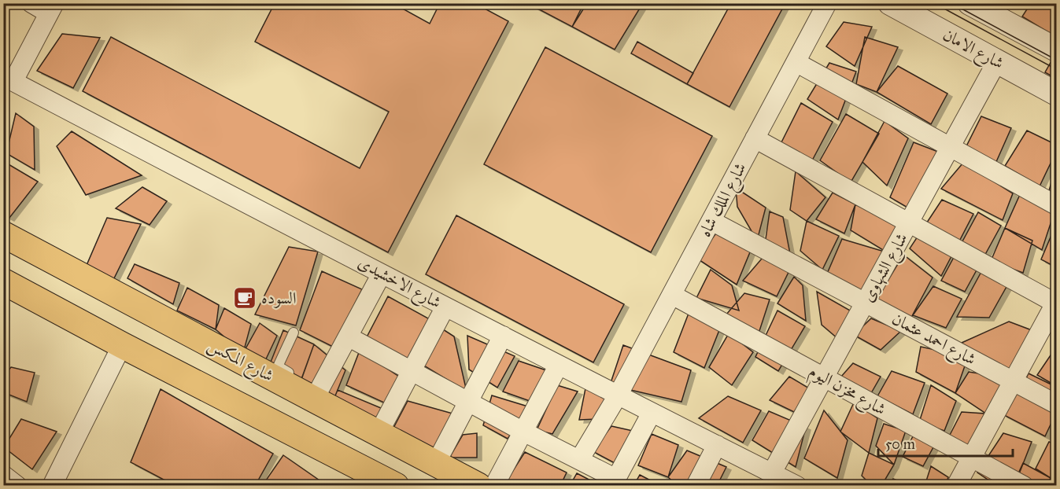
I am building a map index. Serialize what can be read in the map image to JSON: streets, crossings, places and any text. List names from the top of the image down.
{
  "streets": {
    "main road": ["شارع المكس"],
    "street": [
      "شارع الامان",
      "شارع الملك شاه",
      "شارع الشهاوى",
      "شارع الاخشيدى",
      "شارع احمد عثمان",
      "شارع مخزن اليوم"
    ]
  },
  "crossings": [
    ["شارع الامان", "شارع الشهاوى"],
    ["شارع الملك شاه", "شارع الاخشيدى"],
    ["شارع الملك شاه", "شارع احمد عثمان"],
    ["شارع الملك شاه", "شارع مخزن اليوم"],
    ["شارع الشهاوى", "شارع الاخشيدى"],
    ["شارع الشهاوى", "شارع احمد عثمان"],
    ["شارع الشهاوى", "شارع مخزن اليوم"]
  ],
  "places": {
    "cafe": ["السوده"]
  },
  "scale_bar": "50 m"
}
